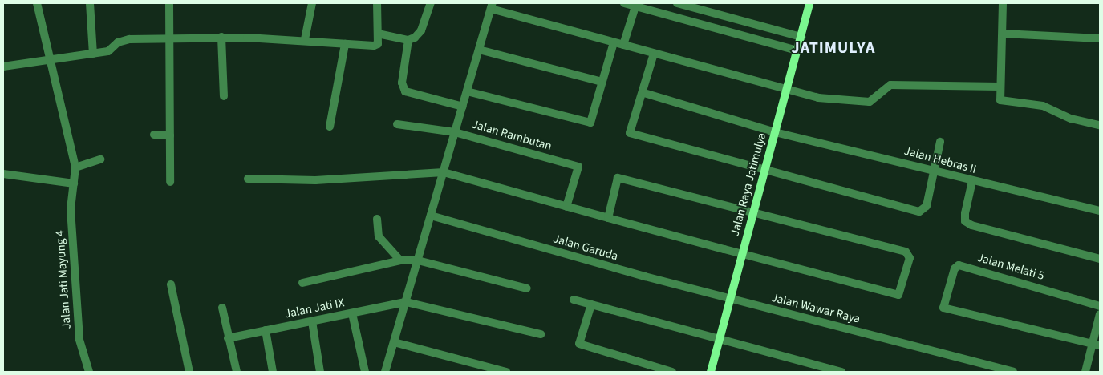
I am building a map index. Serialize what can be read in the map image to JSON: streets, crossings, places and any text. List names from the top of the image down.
{
  "streets": {
    "main road": ["Jalan Raya Jatimulya"],
    "street": [
      "Jalan Rambutan",
      "Jalan Hebras II",
      "Jalan Garuda",
      "Jalan Melati 5",
      "Jalan Jati Mayung 4",
      "Jalan Jati IX",
      "Jalan Wawar Raya"
    ]
  },
  "crossings": [
    ["Jalan Hebras II", "Jalan Raya Jatimulya"],
    ["Jalan Raya Jatimulya", "Jalan Garuda"],
    ["Jalan Raya Jatimulya", "Jalan Wawar Raya"],
    ["Jalan Garuda", "Jalan Wawar Raya"]
  ],
  "districts": ["JATIMULYA"]
}
